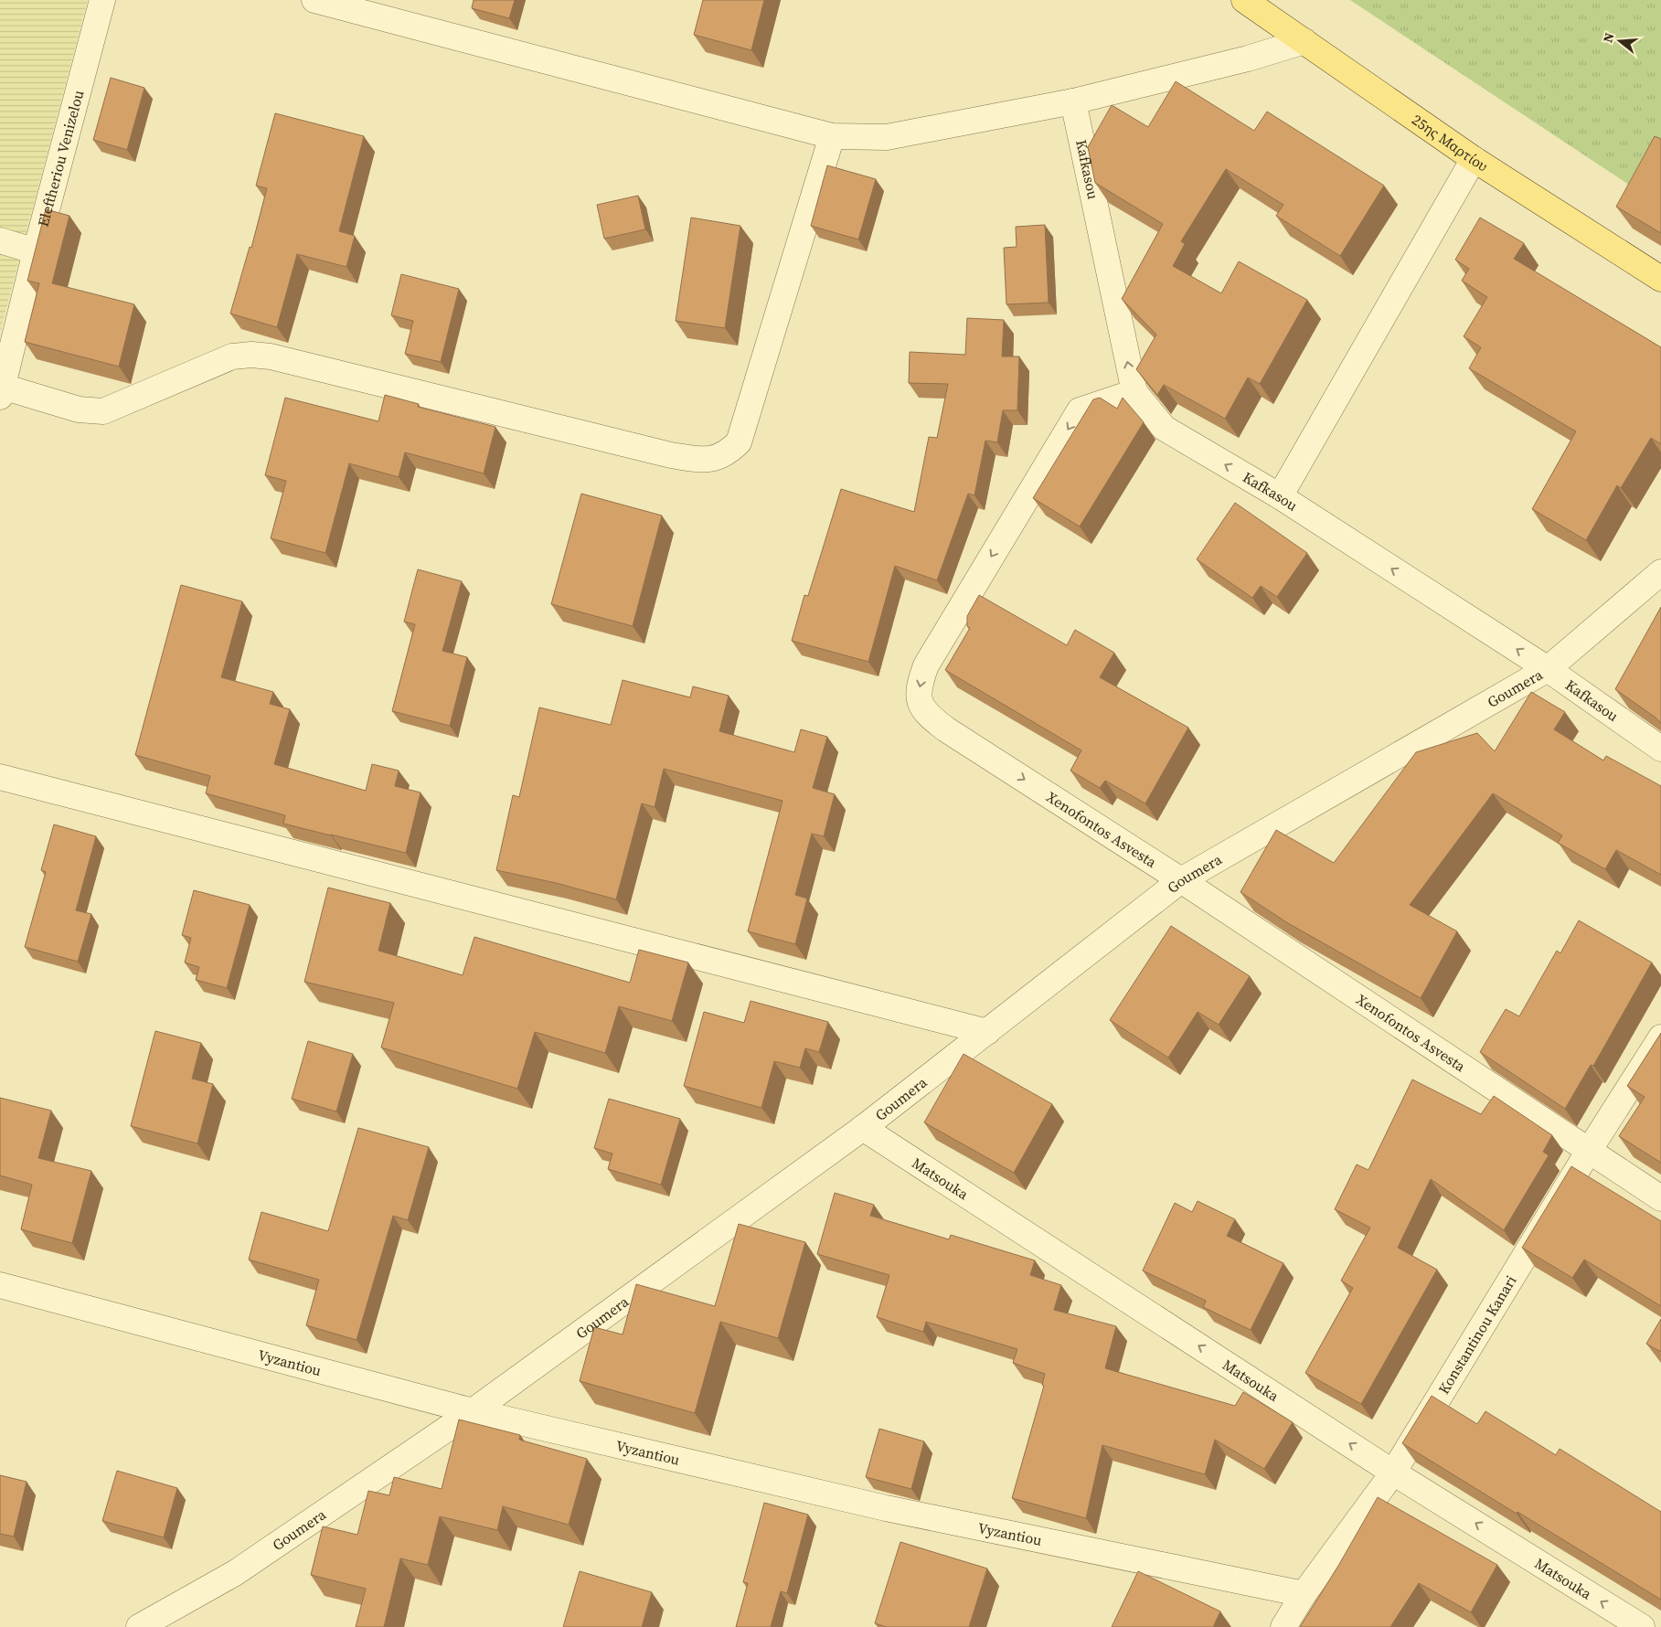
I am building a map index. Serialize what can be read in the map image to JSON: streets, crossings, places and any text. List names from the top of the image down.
{
  "streets": {
    "main road": ["25ης Μαρτίου"],
    "street": [
      "Eleftheriou Venizelou",
      "Kafkasou",
      "Goumera",
      "Xenofontos Asvesta",
      "Matsouka",
      "Konstantinou Kanari",
      "Vyzantiou"
    ]
  },
  "crossings": [
    ["Kafkasou", "Goumera"],
    ["Kafkasou", "Xenofontos Asvesta"],
    ["Goumera", "Xenofontos Asvesta"],
    ["Goumera", "Matsouka"],
    ["Goumera", "Vyzantiou"],
    ["Xenofontos Asvesta", "Konstantinou Kanari"],
    ["Matsouka", "Konstantinou Kanari"],
    ["Konstantinou Kanari", "Vyzantiou"]
  ],
  "one_way": ["Kafkasou", "Matsouka"],
  "north": "left"
}
